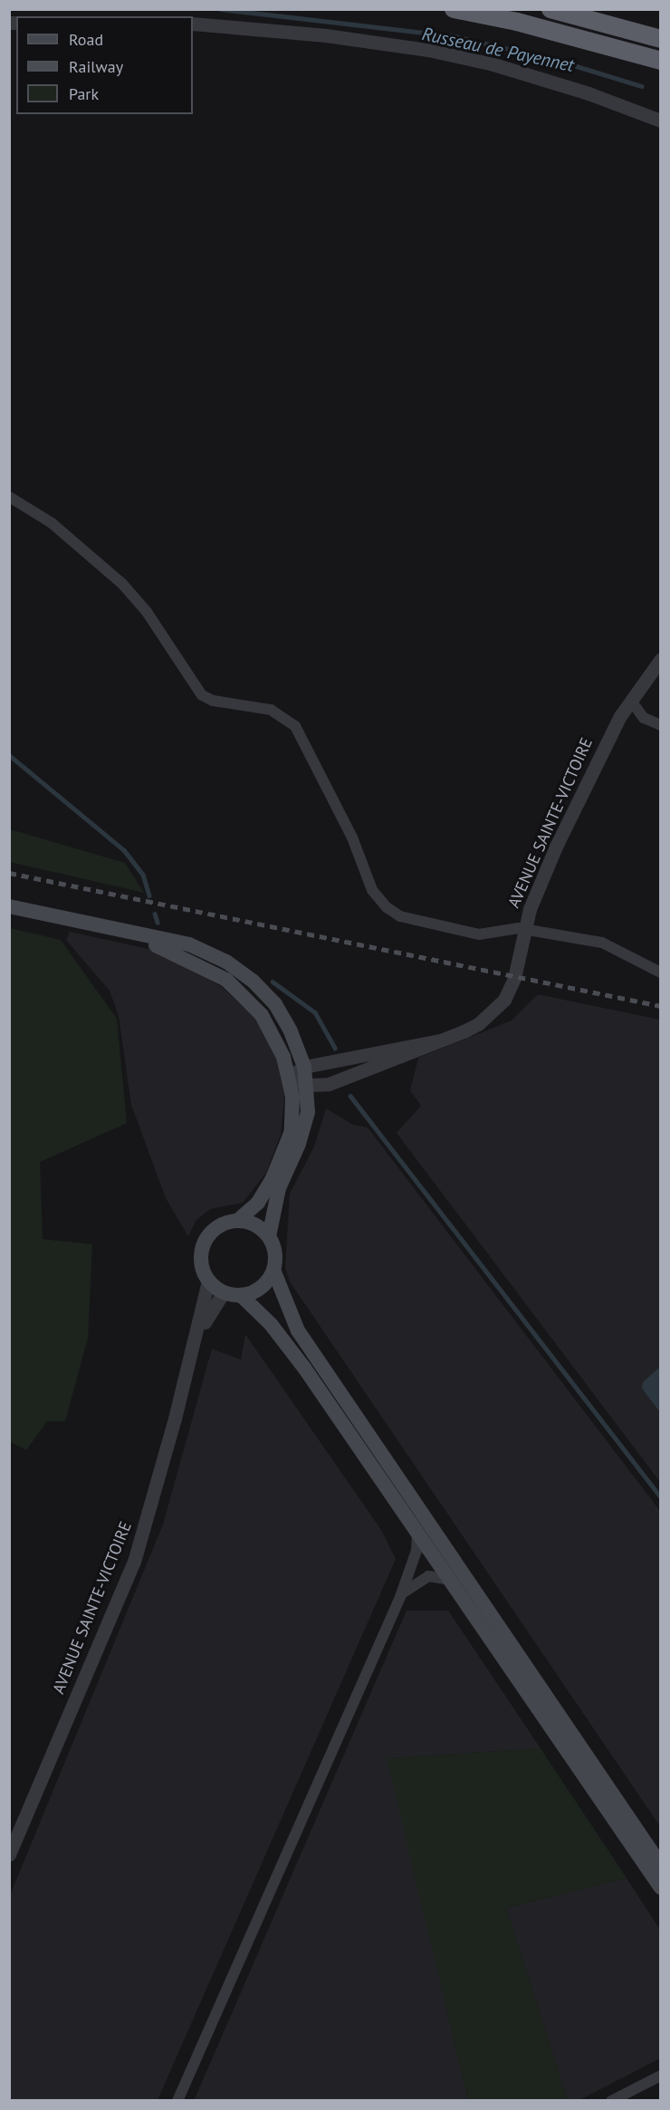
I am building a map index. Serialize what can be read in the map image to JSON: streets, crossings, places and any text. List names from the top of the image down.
{
  "streets": {
    "street": ["AVENUE SAINTE-VICTOIRE"]
  },
  "water": ["Russeau de Payennet"],
  "legend": ["Road", "Railway", "Park"]
}
